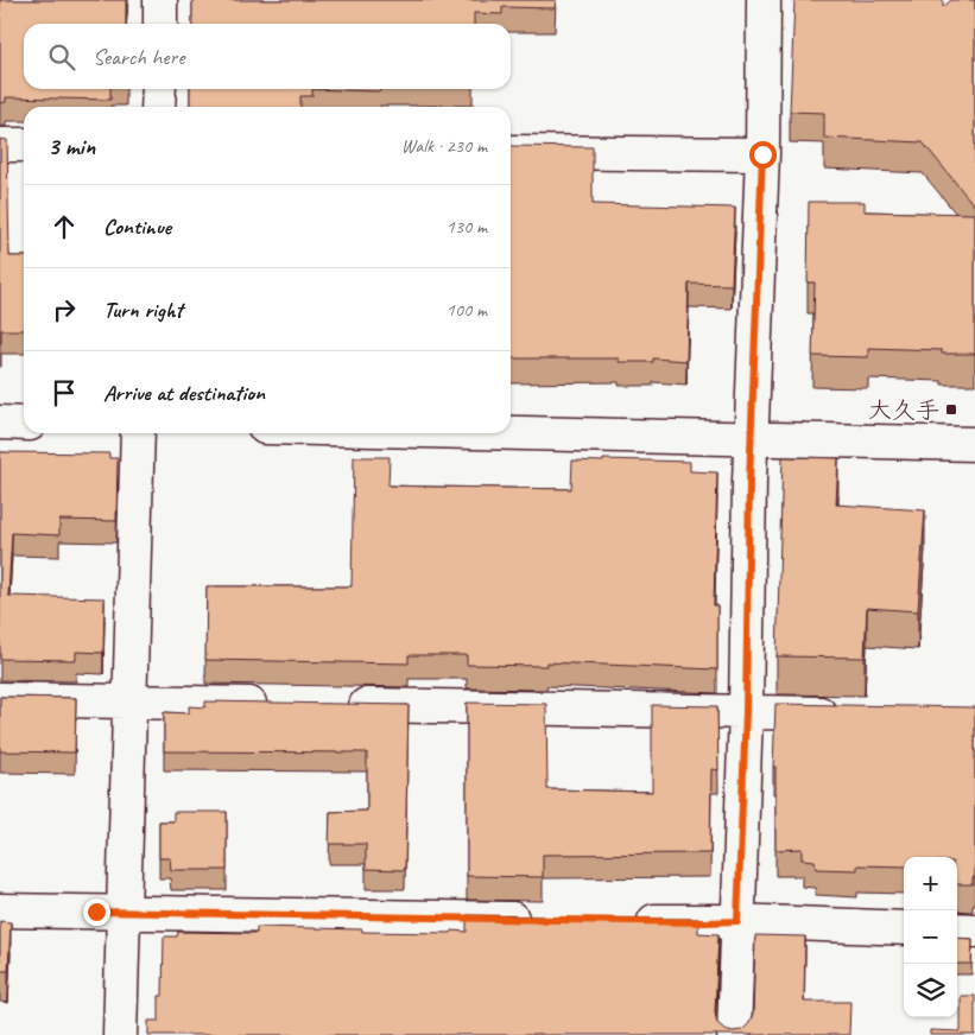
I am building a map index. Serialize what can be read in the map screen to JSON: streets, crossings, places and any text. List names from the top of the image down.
{
  "places": {
    "transit": ["大久手"]
  },
  "page": {
    "search": "Search here",
    "heading": ["3 min", "Walk · 230 m"],
    "list": [
      ["Continue", "130 m"],
      ["Turn right", "100 m"],
      "Arrive at destination"
    ],
    "map_buttons": ["+", "−"]
  }
}
